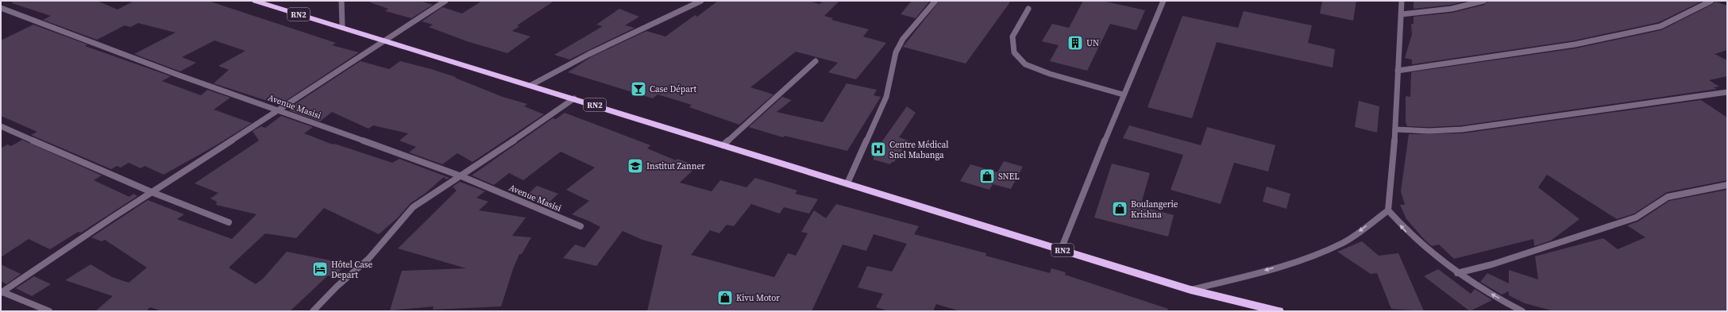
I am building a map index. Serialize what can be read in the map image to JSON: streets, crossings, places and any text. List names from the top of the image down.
{
  "streets": {
    "highway": ["RN2"],
    "street": ["Avenue Masisi"]
  },
  "places": {
    "building": ["UN"],
    "bar": ["Case Départ"],
    "hospital": ["Centre Médical Snel Mabanga"],
    "school or university": ["Institut Zanner"],
    "shop": ["SNEL", "Boulangerie Krishna", "Kivu Motor"],
    "hotel": ["Hôtel Case Depart"]
  }
}
